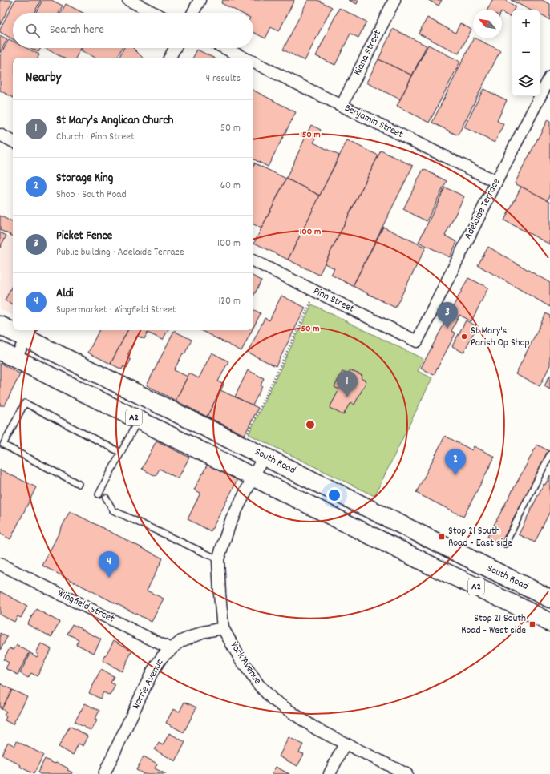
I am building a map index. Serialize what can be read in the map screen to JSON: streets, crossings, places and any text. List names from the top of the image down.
{
  "streets": {
    "highway": ["A2", "South Road"],
    "street": [
      "Kiana Street",
      "Benjamin Street",
      "Adelaide Terrace",
      "Pinn Street",
      "Wingfield Street",
      "York Avenue",
      "Norrie Avenue"
    ]
  },
  "crossings": [
    ["Kiana Street", "Benjamin Street"],
    ["Benjamin Street", "Adelaide Terrace"],
    ["Adelaide Terrace", "Pinn Street"],
    ["South Road", "York Avenue"],
    ["Wingfield Street", "Norrie Avenue"],
    ["York Avenue", "Norrie Avenue"]
  ],
  "places": {
    "other": ["St Mary's Parish Op Shop"],
    "transit": ["Stop 21 South Road - East side", "Stop 21 South Road - West side"]
  },
  "north": "top left",
  "page": {
    "map_buttons": ["+", "−"],
    "search": "Search here",
    "heading": ["Nearby", "4 results"],
    "list": [
      {
        "mark": "1",
        "name": "St Mary's Anglican Church",
        "note": "Church · Pinn Street",
        "value": "50 m"
      },
      {
        "mark": "2",
        "name": "Storage King",
        "note": "Shop · South Road",
        "value": "60 m"
      },
      {
        "mark": "3",
        "name": "Picket Fence",
        "note": "Public building · Adelaide Terrace",
        "value": "100 m"
      },
      {
        "mark": "4",
        "name": "Aldi",
        "note": "Supermarket · Wingfield Street",
        "value": "120 m"
      }
    ],
    "pins": [
      "3",
      "1",
      "2",
      "4"
    ]
  },
  "rings": ["150 m", "100 m", "50 m"]
}
